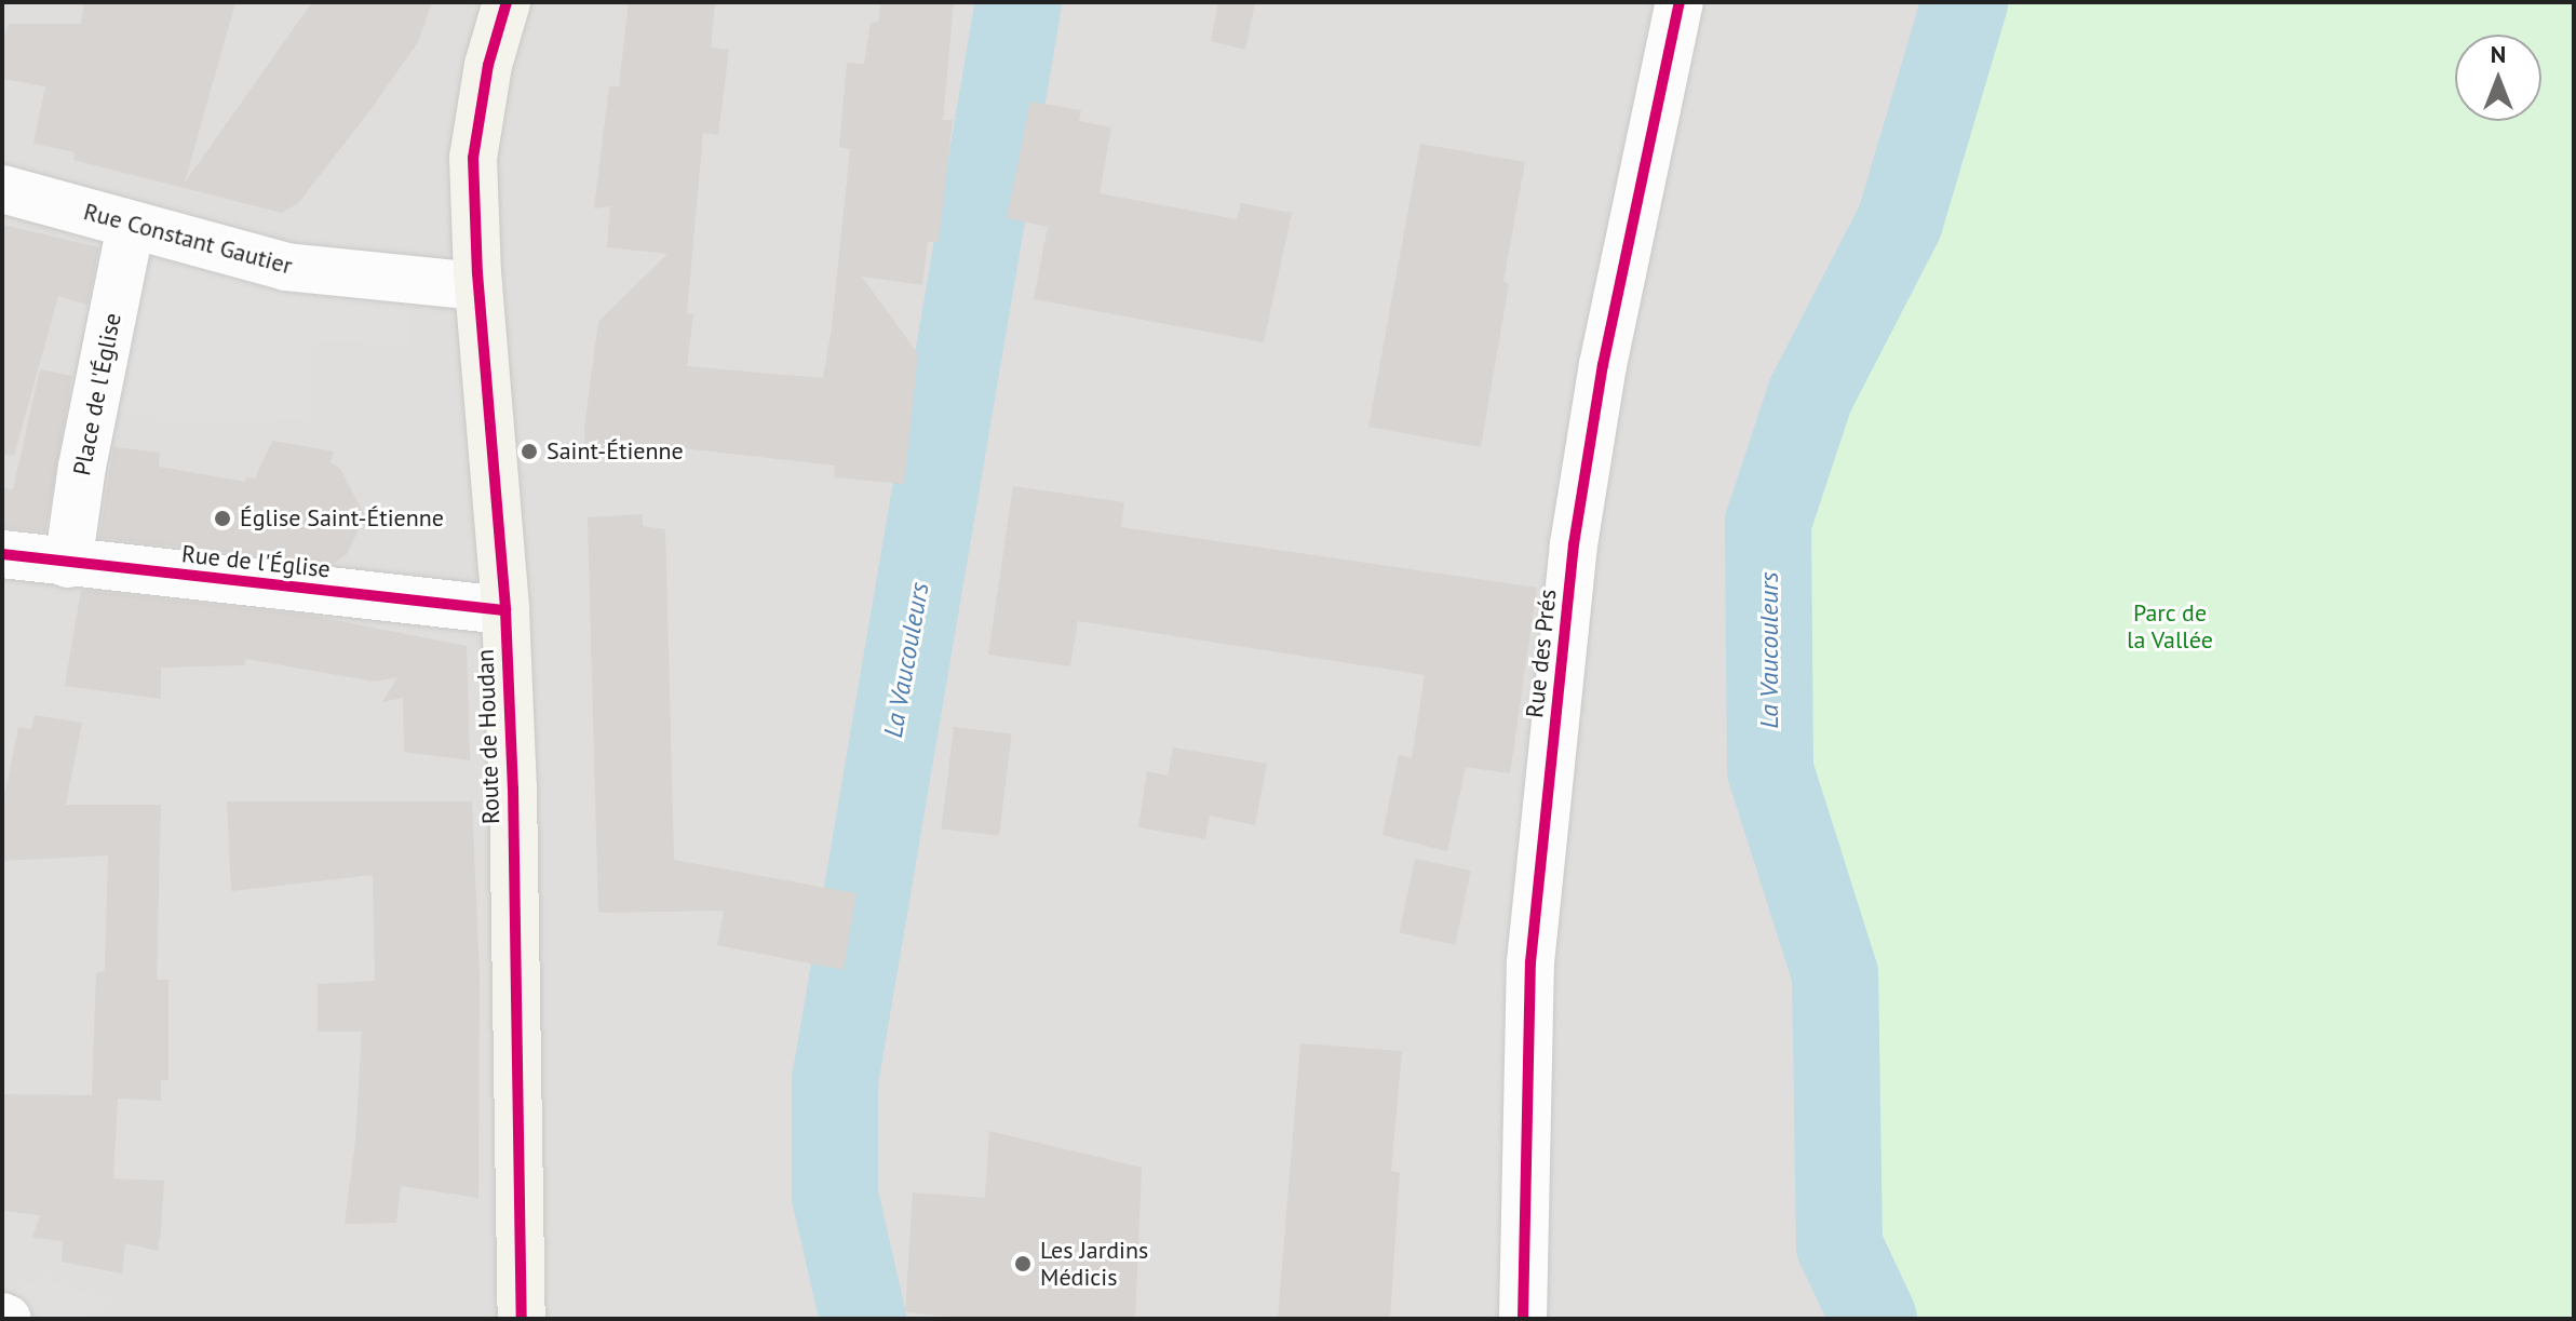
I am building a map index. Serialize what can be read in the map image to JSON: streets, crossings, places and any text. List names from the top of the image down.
{
  "streets": {
    "street": [
      "Rue Constant Gautier",
      "Place de l'Église",
      "Rue de l'Église",
      "Rue des Prés",
      "Route de Houdan"
    ]
  },
  "crossings": [
    ["Rue Constant Gautier", "Place de l'Église"],
    ["Rue Constant Gautier", "Route de Houdan"],
    ["Place de l'Église", "Rue de l'Église"],
    ["Rue de l'Église", "Route de Houdan"]
  ],
  "water": ["La Vaucouleurs"],
  "parks": ["Parc de la Vallée"],
  "places": ["Saint-Étienne", "Église Saint-Étienne", "Les Jardins Médicis"],
  "north": "top"
}
